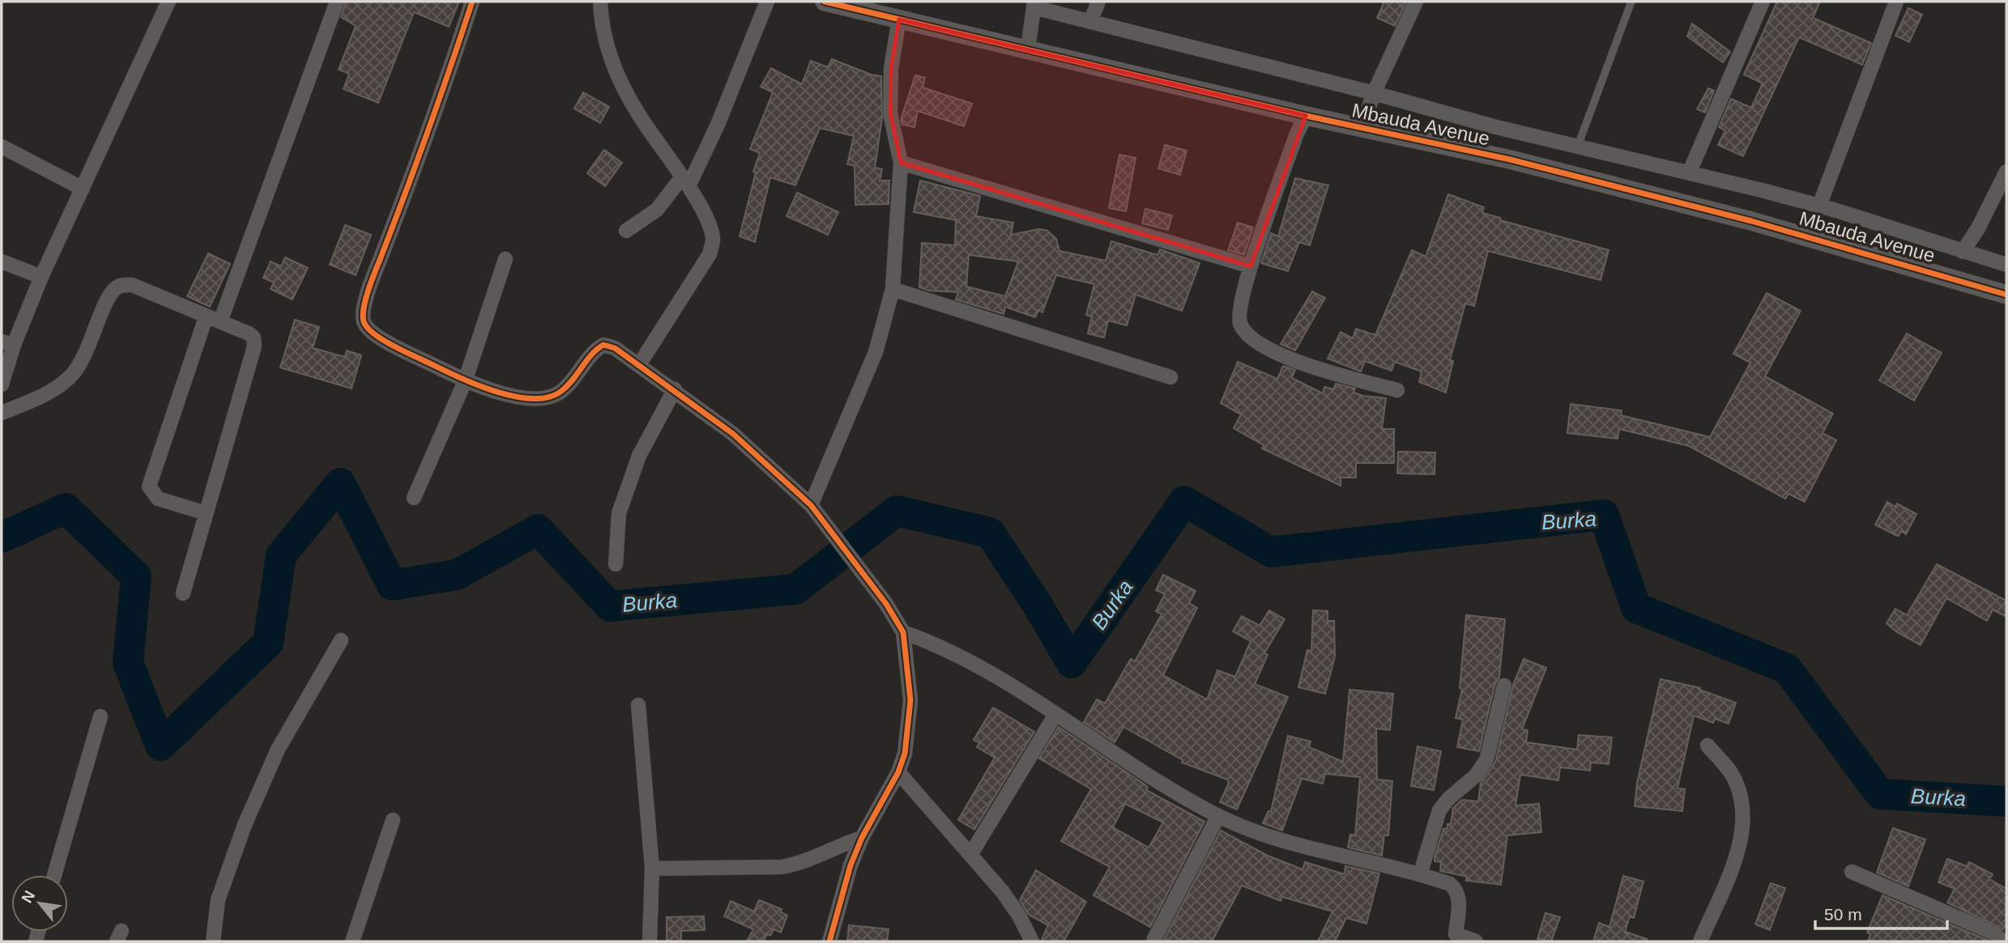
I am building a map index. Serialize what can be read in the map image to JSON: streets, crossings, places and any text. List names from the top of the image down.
{
  "streets": {
    "street": ["Mbauda Avenue"]
  },
  "water": ["Burka"],
  "scale_bar": "50 m",
  "north": "top left"
}
